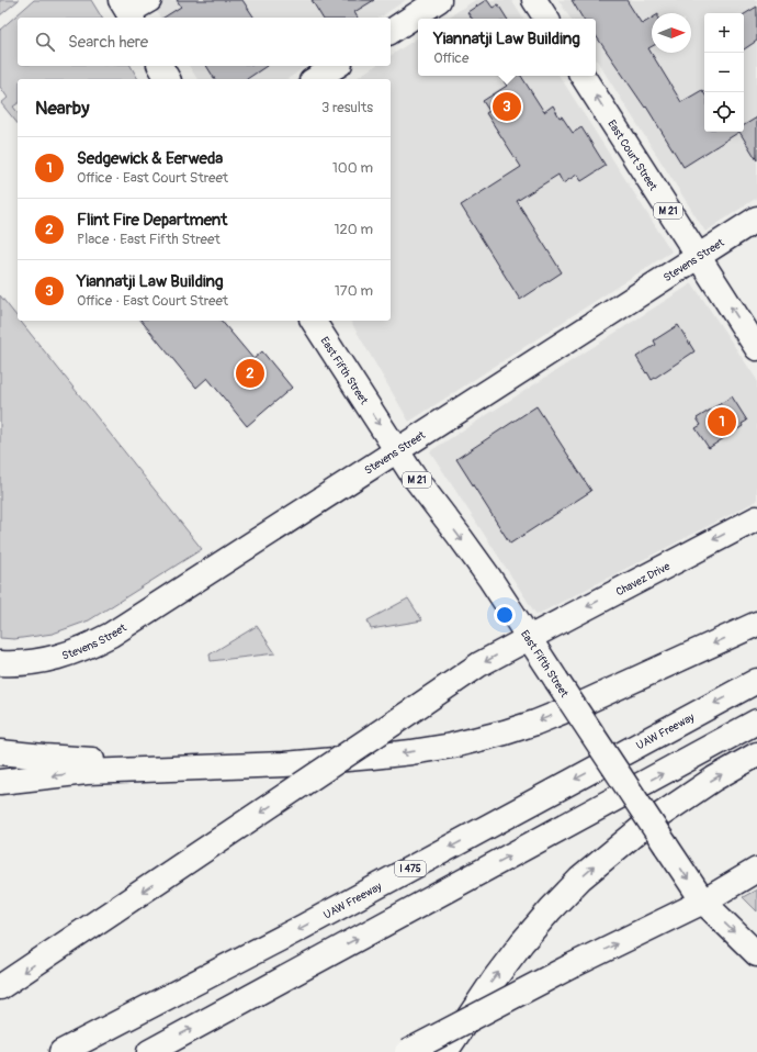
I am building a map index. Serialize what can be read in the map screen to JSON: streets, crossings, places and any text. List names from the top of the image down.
{
  "streets": {
    "main road": [
      "East Court Street",
      "M 21",
      "Stevens Street",
      "East Fifth Street",
      "Chavez Drive",
      "UAW Freeway",
      "I 475"
    ]
  },
  "crossings": [
    ["East Court Street", "Stevens Street"],
    ["Stevens Street", "East Fifth Street"],
    ["East Fifth Street", "Chavez Drive"]
  ],
  "one_way": ["East Court Street", "East Fifth Street"],
  "north": "right",
  "page": {
    "map_buttons": ["+", "−"],
    "search": "Search here",
    "popup": ["Yiannatji Law Building", "Office"],
    "heading": ["Nearby", "3 results"],
    "pins": ["3", "2", "1"],
    "list": [
      {
        "mark": "1",
        "name": "Sedgewick & Eerweda",
        "note": "Office · East Court Street",
        "value": "100 m"
      },
      {
        "mark": "2",
        "name": "Flint Fire Department",
        "note": "Place · East Fifth Street",
        "value": "120 m"
      },
      {
        "mark": "3",
        "name": "Yiannatji Law Building",
        "note": "Office · East Court Street",
        "value": "170 m"
      }
    ]
  }
}
